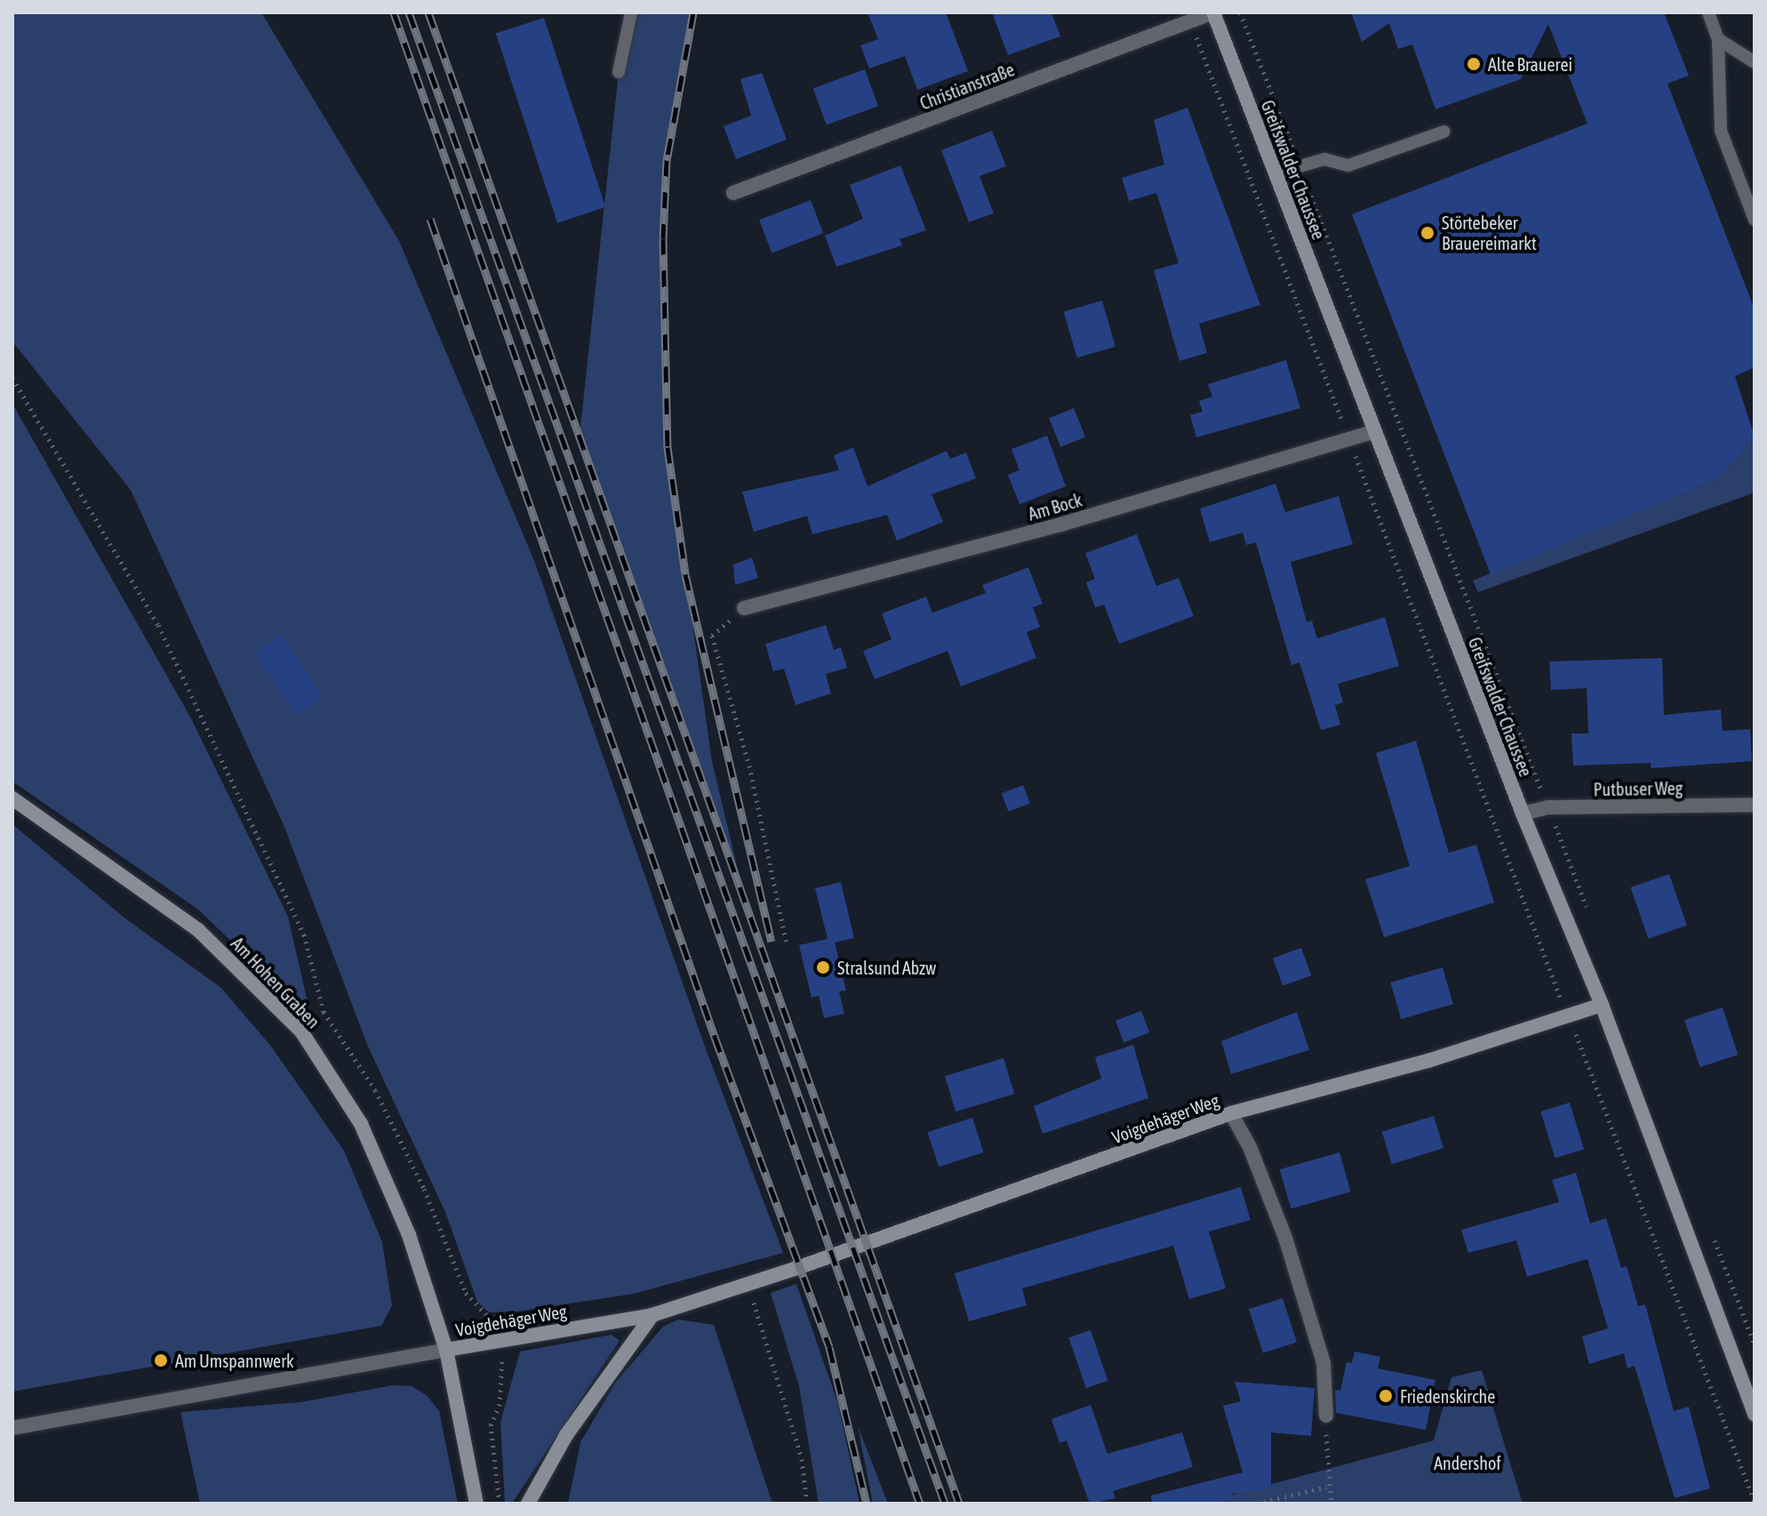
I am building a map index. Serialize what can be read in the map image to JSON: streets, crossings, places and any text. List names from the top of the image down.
{
  "streets": {
    "street": [
      "Christianstraße",
      "Greifswalder Chaussee",
      "Am Bock",
      "Putbuser Weg",
      "Am Hohen Graben",
      "Voigdehäger Weg"
    ]
  },
  "crossings": [
    ["Christianstraße", "Greifswalder Chaussee"],
    ["Greifswalder Chaussee", "Am Bock"],
    ["Greifswalder Chaussee", "Putbuser Weg"],
    ["Greifswalder Chaussee", "Voigdehäger Weg"],
    ["Am Hohen Graben", "Voigdehäger Weg"]
  ],
  "parks": ["Andershof"],
  "places": [
    "Alte Brauerei",
    "Störtebeker Brauereimarkt",
    "Stralsund Abzw",
    "Am Umspannwerk",
    "Friedenskirche"
  ]
}
